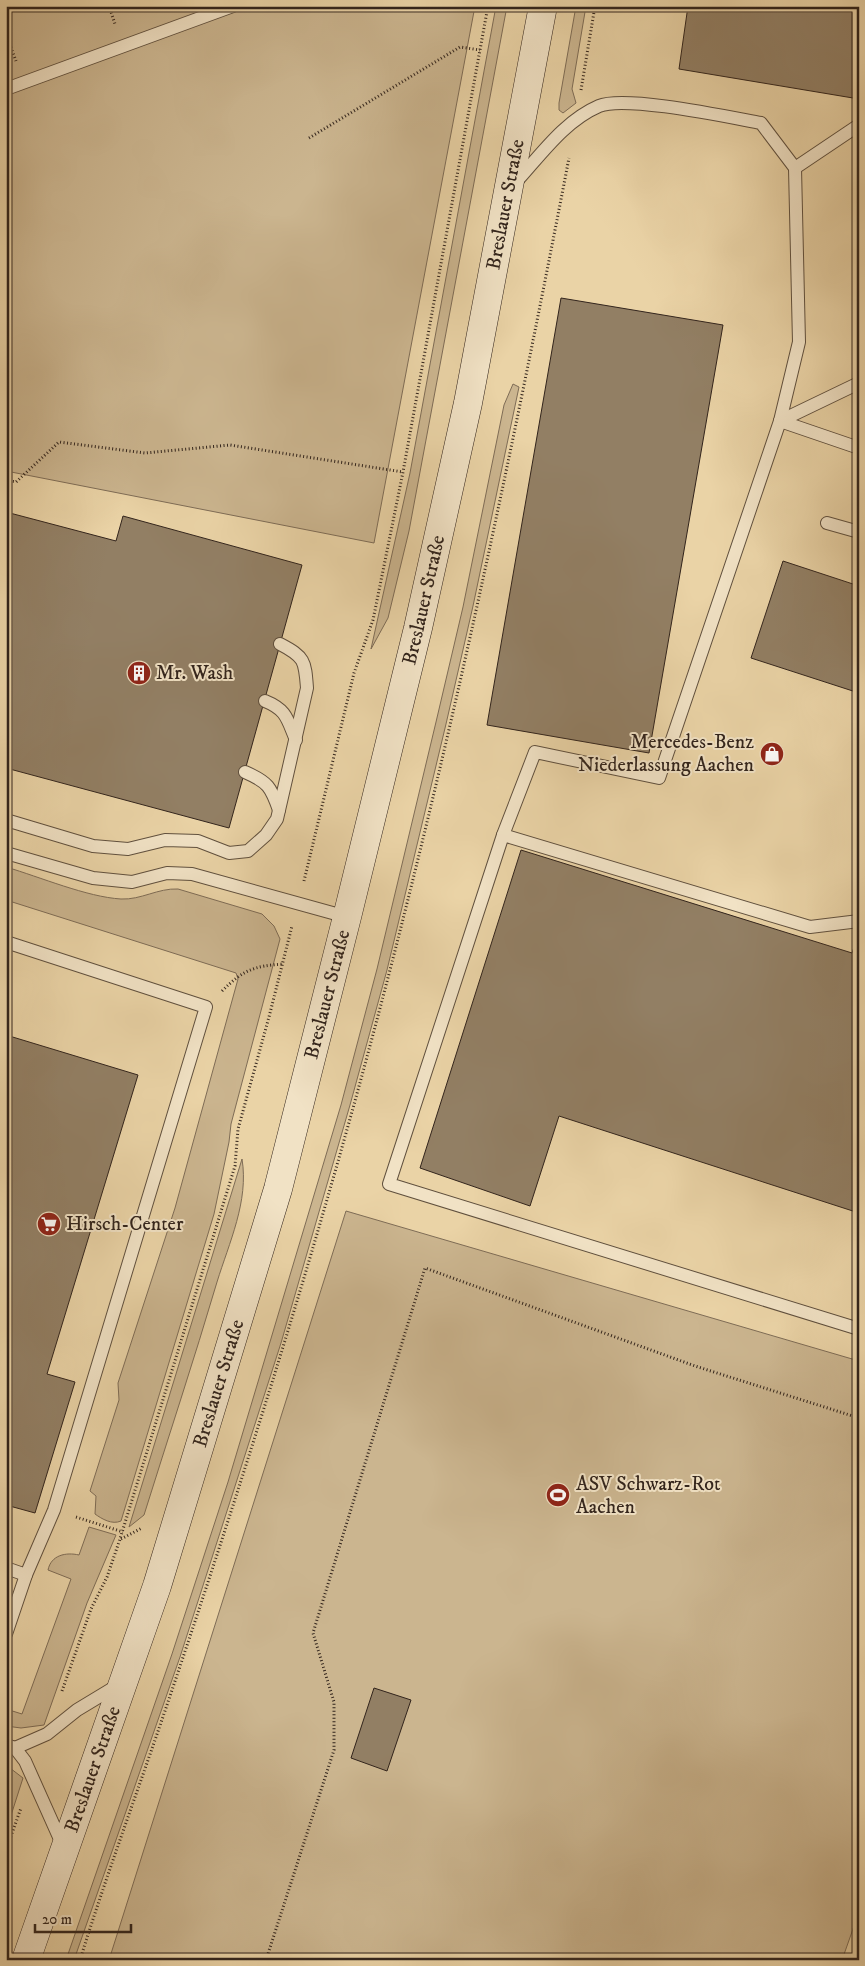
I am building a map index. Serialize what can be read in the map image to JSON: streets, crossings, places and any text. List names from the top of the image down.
{
  "streets": {
    "main road": ["Breslauer Straße"]
  },
  "places": {
    "building": ["Mr. Wash"],
    "shop": ["Mercedes-Benz Niederlassung Aachen"],
    "supermarket": ["Hirsch-Center"],
    "sports": ["ASV Schwarz-Rot Aachen"]
  },
  "scale_bar": "20 m"
}
